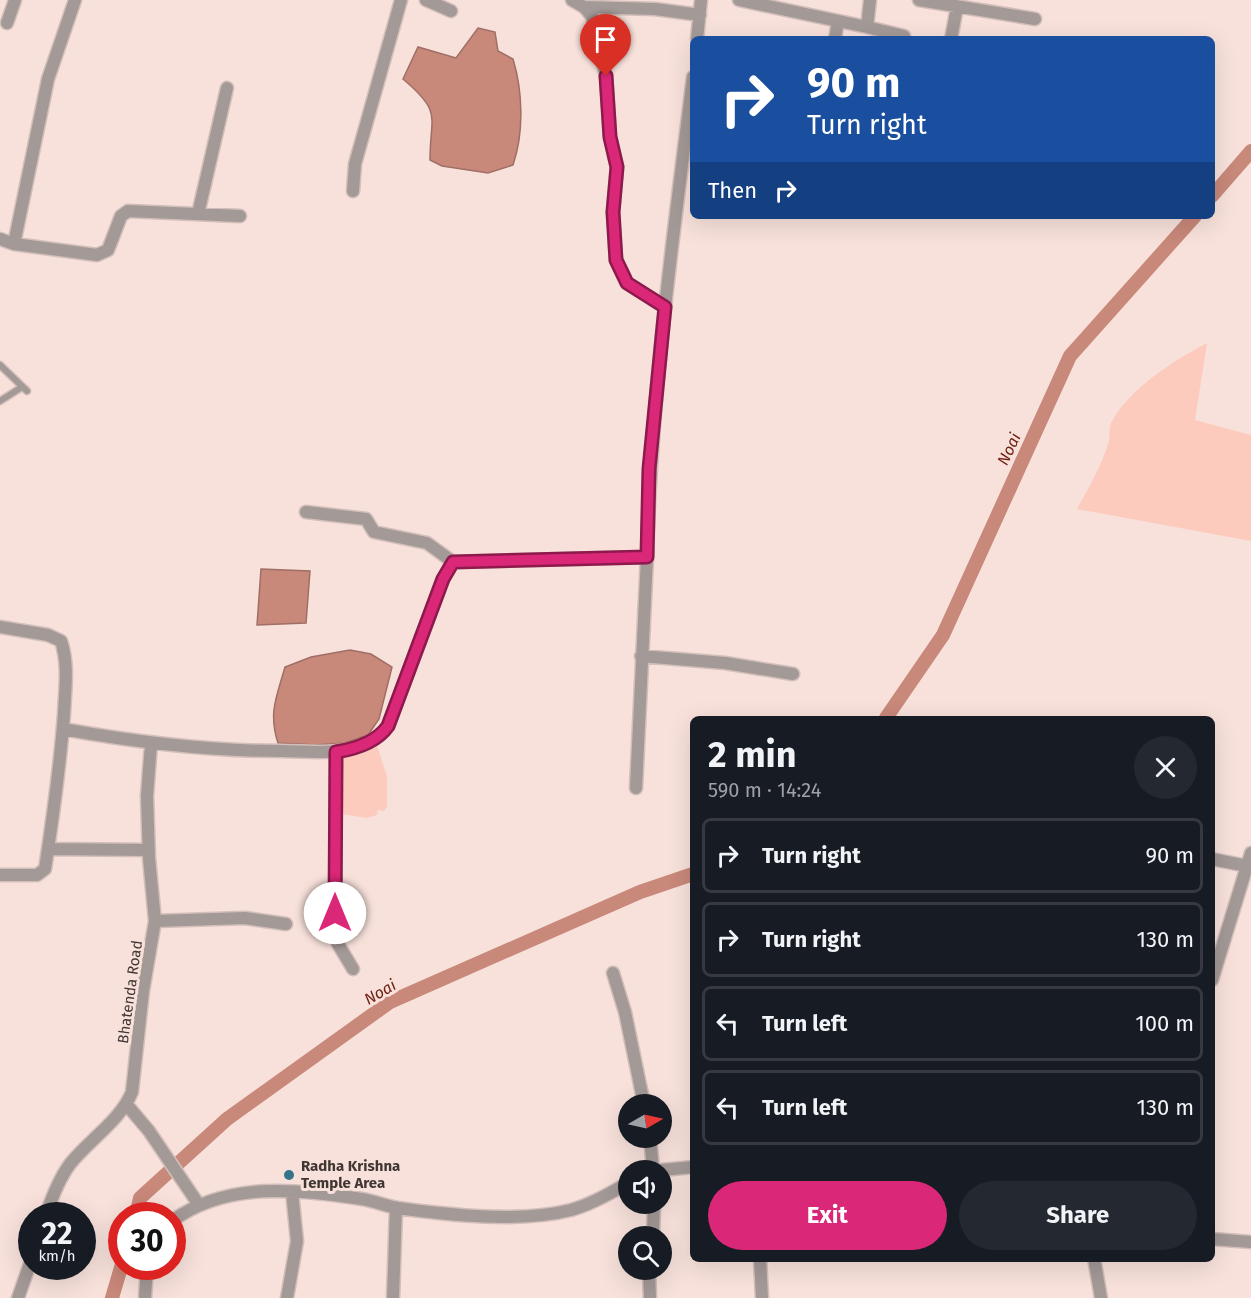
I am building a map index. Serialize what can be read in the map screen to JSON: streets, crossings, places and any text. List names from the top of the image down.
{
  "streets": {
    "street": ["Bhatenda Road"]
  },
  "water": ["Noai"],
  "places": ["Radha Krishna Temple Area"],
  "north": "right",
  "page": {
    "turn": ["90 m", "Turn right"],
    "then": "Then",
    "heading": ["2 min", "590 m · 14:24"],
    "list": [
      {
        "name": "Turn right",
        "value": "90 m"
      },
      {
        "name": "Turn right",
        "value": "130 m"
      },
      {
        "name": "Turn left",
        "value": "100 m"
      },
      {
        "name": "Turn left",
        "value": "130 m"
      }
    ],
    "buttons": ["Exit", "Share"],
    "speed": "22 km/h",
    "limit": "30"
  }
}
